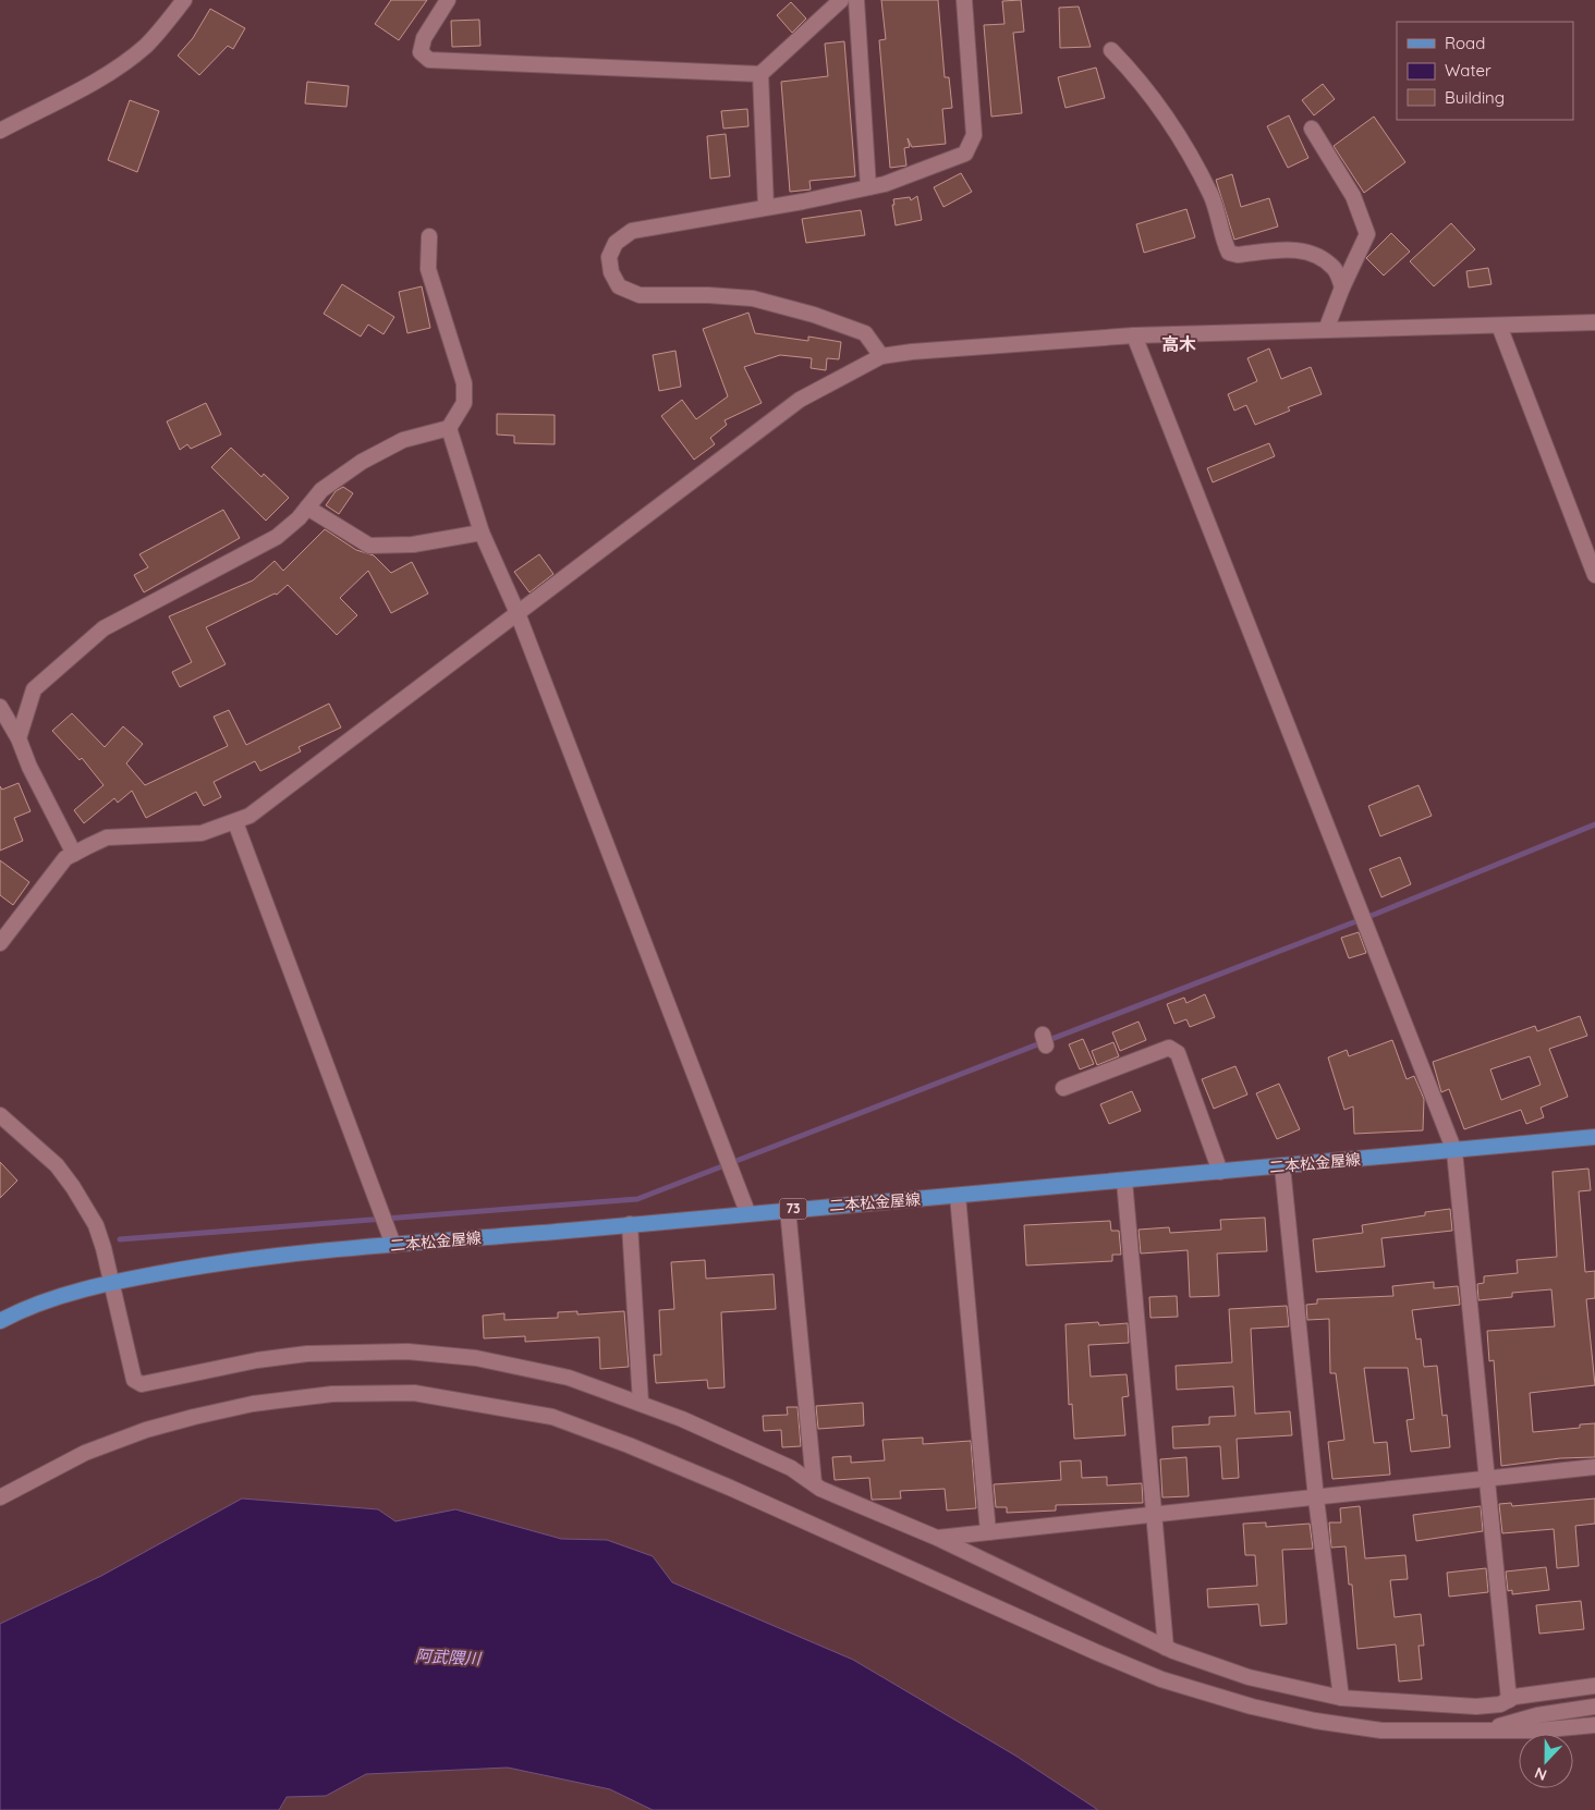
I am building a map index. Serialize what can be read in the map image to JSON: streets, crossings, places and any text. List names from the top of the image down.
{
  "streets": {
    "main road": ["二本松金屋線", "73"]
  },
  "districts": ["高木"],
  "water": ["阿武隈川"],
  "legend": ["Road", "Water", "Building"],
  "north": "bottom"
}
